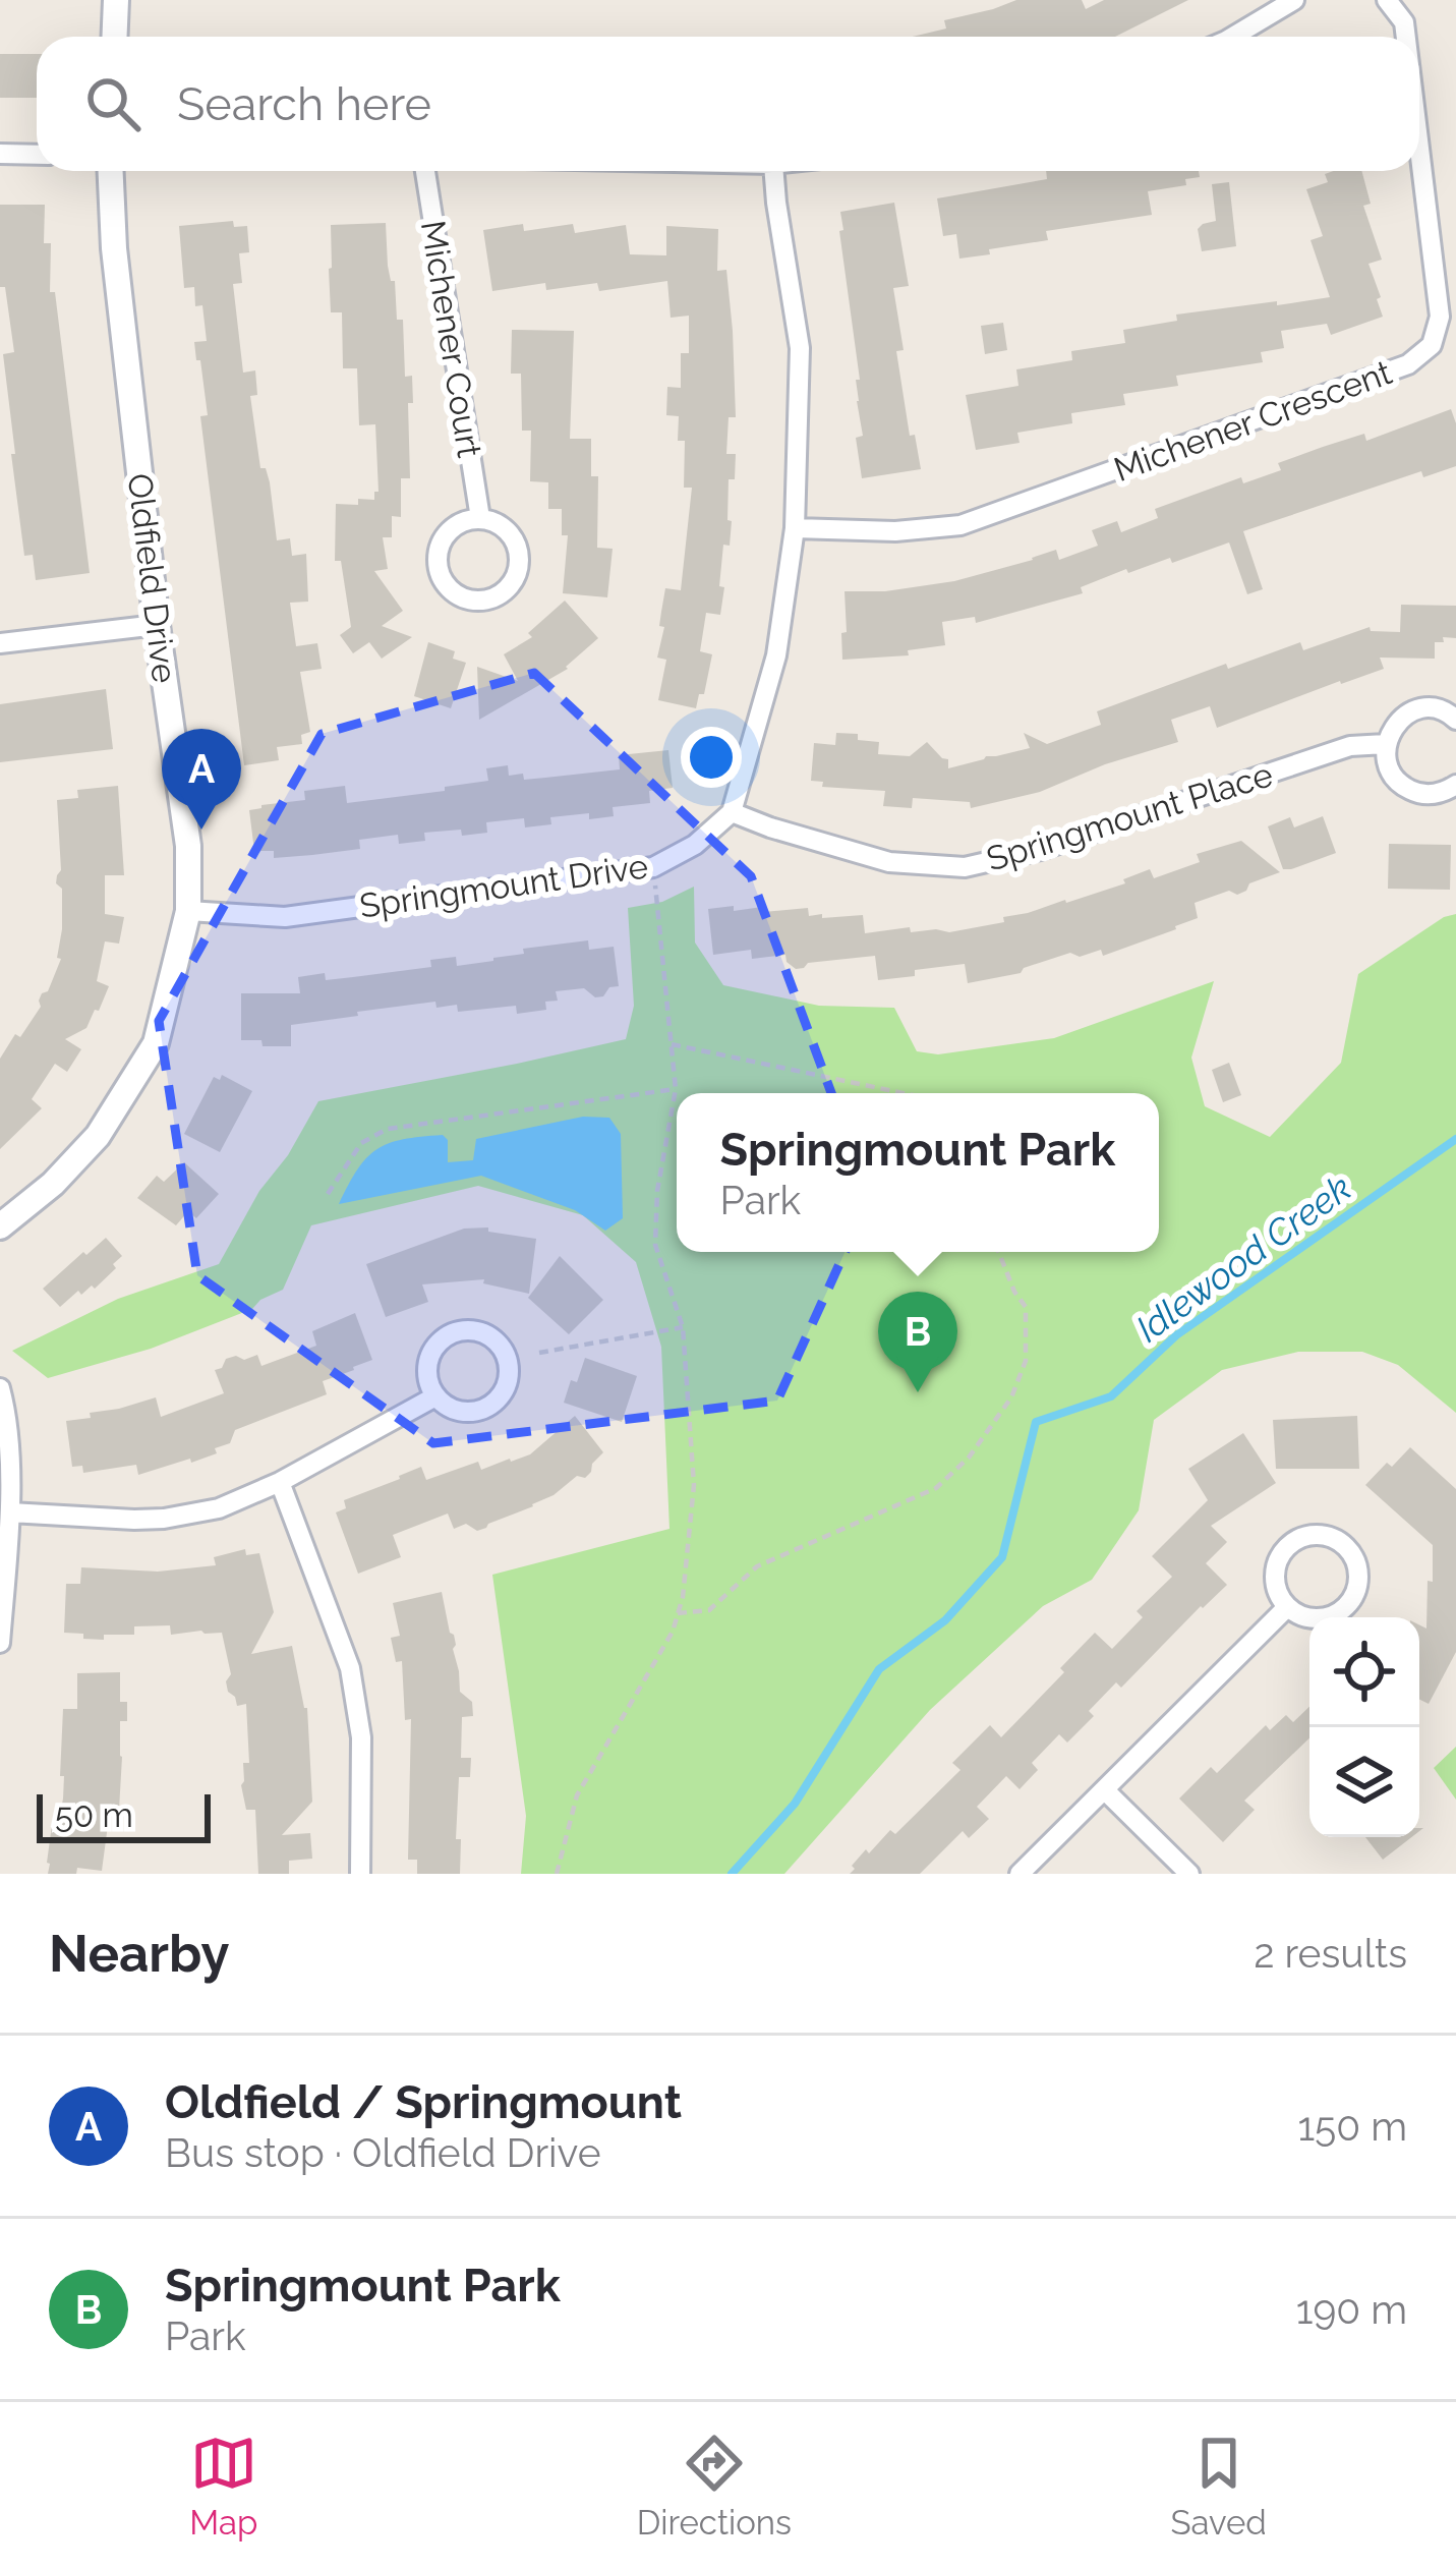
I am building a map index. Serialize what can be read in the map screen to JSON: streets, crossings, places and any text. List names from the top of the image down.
{
  "streets": {
    "street": [
      "Michener Court",
      "Michener Crescent",
      "Oldfield Drive",
      "Springmount Place",
      "Springmount Drive"
    ]
  },
  "crossings": [
    ["Oldfield Drive", "Springmount Drive"],
    ["Springmount Place", "Springmount Drive"]
  ],
  "water": ["Idlewood Creek"],
  "scale_bar": "50 m",
  "page": {
    "search": "Search here",
    "pins": ["A", "B"],
    "popup": ["Springmount Park", "Park"],
    "scale": "50 m",
    "heading": ["Nearby", "2 results"],
    "list": [
      {
        "mark": "A",
        "name": "Oldfield / Springmount",
        "note": "Bus stop · Oldfield Drive",
        "value": "150 m"
      },
      {
        "mark": "B",
        "name": "Springmount Park",
        "note": "Park",
        "value": "190 m"
      }
    ],
    "nav": ["Map", "Directions", "Saved"]
  }
}
